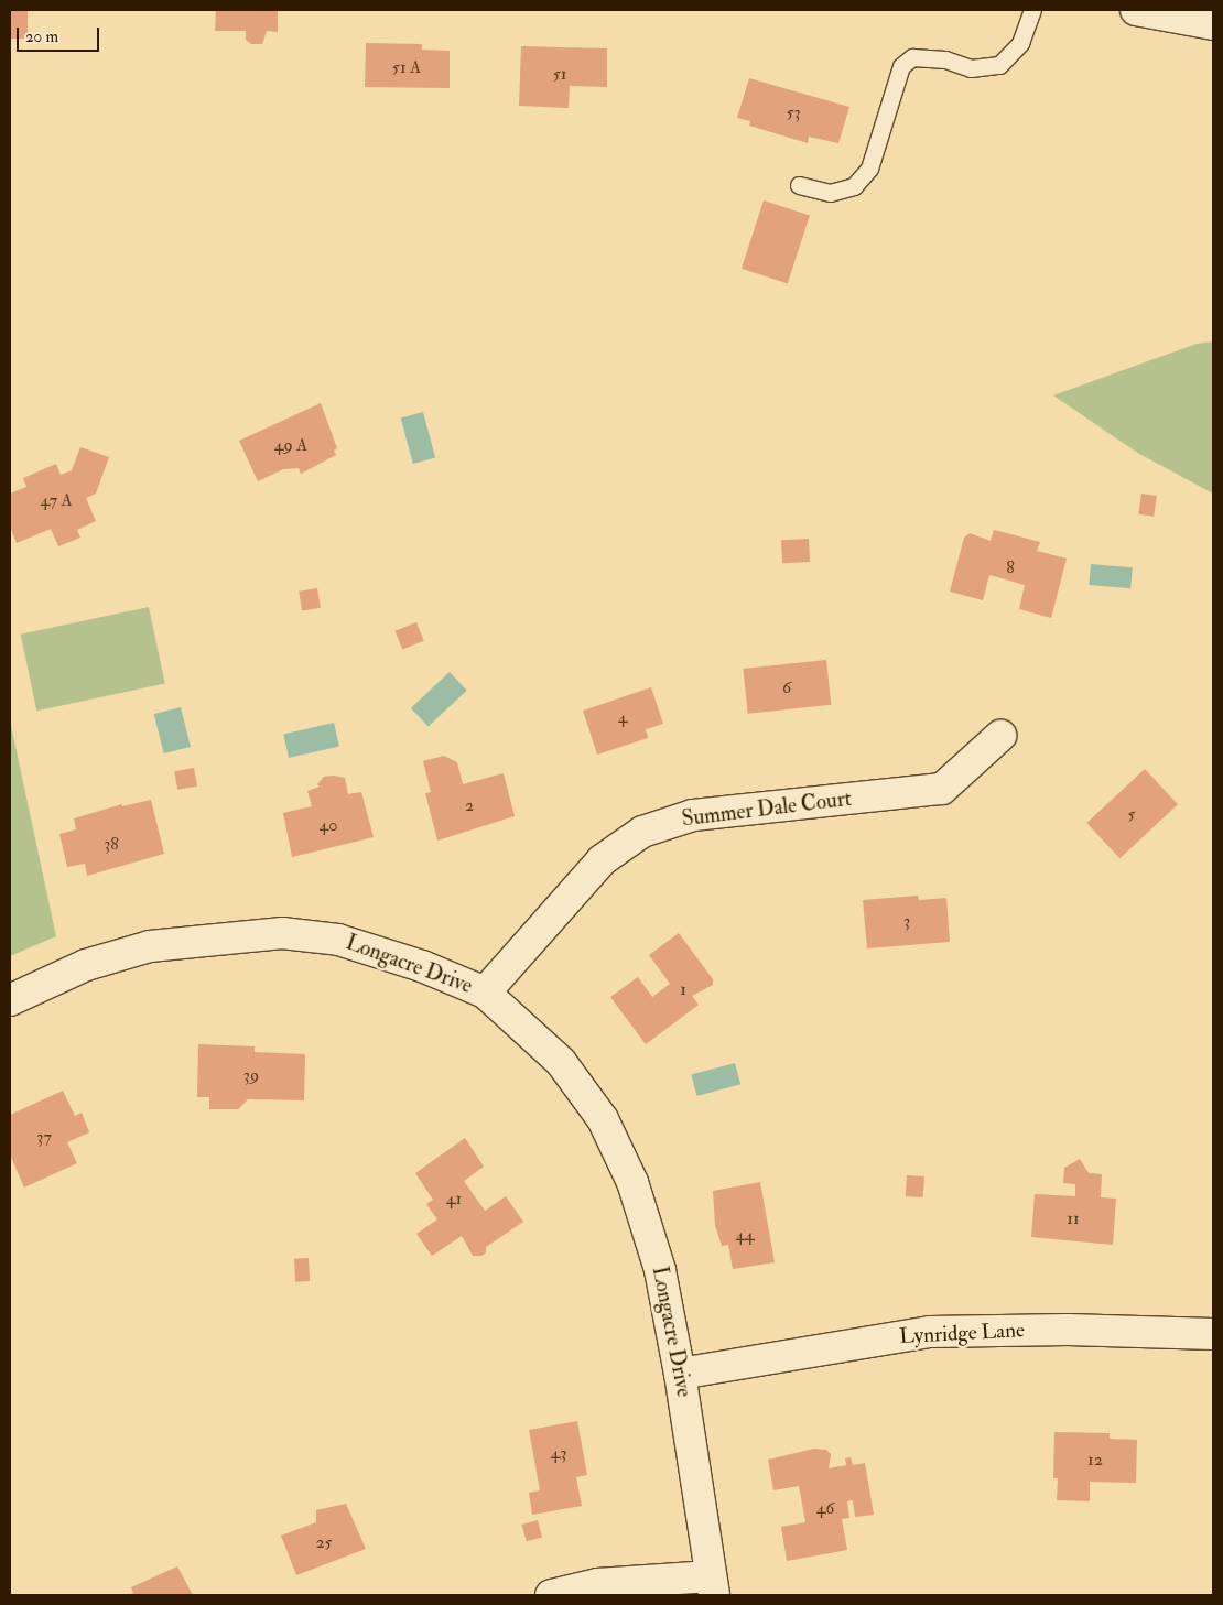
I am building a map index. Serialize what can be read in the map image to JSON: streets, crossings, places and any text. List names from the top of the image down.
{
  "streets": {
    "street": ["Summer Dale Court", "Longacre Drive", "Lynridge Lane"]
  },
  "crossings": [
    ["Summer Dale Court", "Longacre Drive"],
    ["Longacre Drive", "Lynridge Lane"]
  ],
  "house_numbers": [
    "51 A",
    "51",
    "53",
    "49 A",
    "47 A",
    "8",
    "6",
    "4",
    "2",
    "5",
    "40",
    "38",
    "3",
    "1",
    "39",
    "37",
    "41",
    "11",
    "44",
    "43",
    "12",
    "46",
    "25"
  ],
  "scale_bar": "20 m"
}
